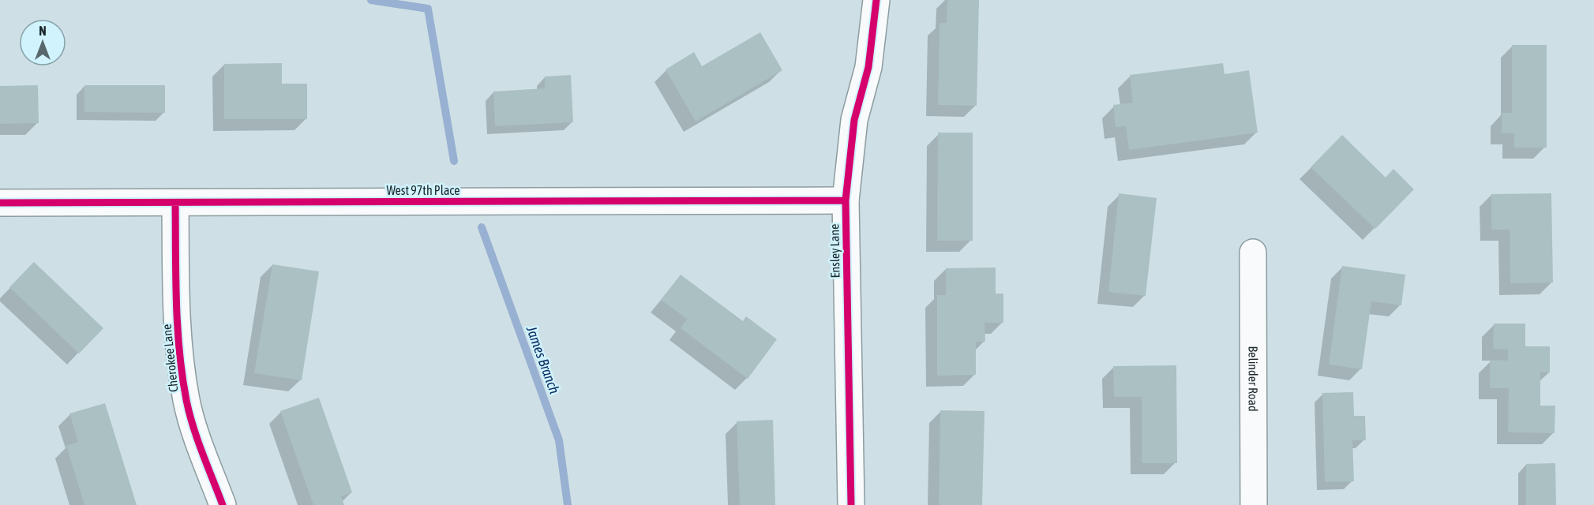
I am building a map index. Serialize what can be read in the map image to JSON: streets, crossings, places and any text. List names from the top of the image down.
{
  "streets": {
    "street": [
      "West 97th Place",
      "Ensley Lane",
      "Cherokee Lane",
      "Belinder Road"
    ]
  },
  "crossings": [
    ["West 97th Place", "Ensley Lane"],
    ["West 97th Place", "Cherokee Lane"]
  ],
  "water": ["James Branch"],
  "north": "top"
}
